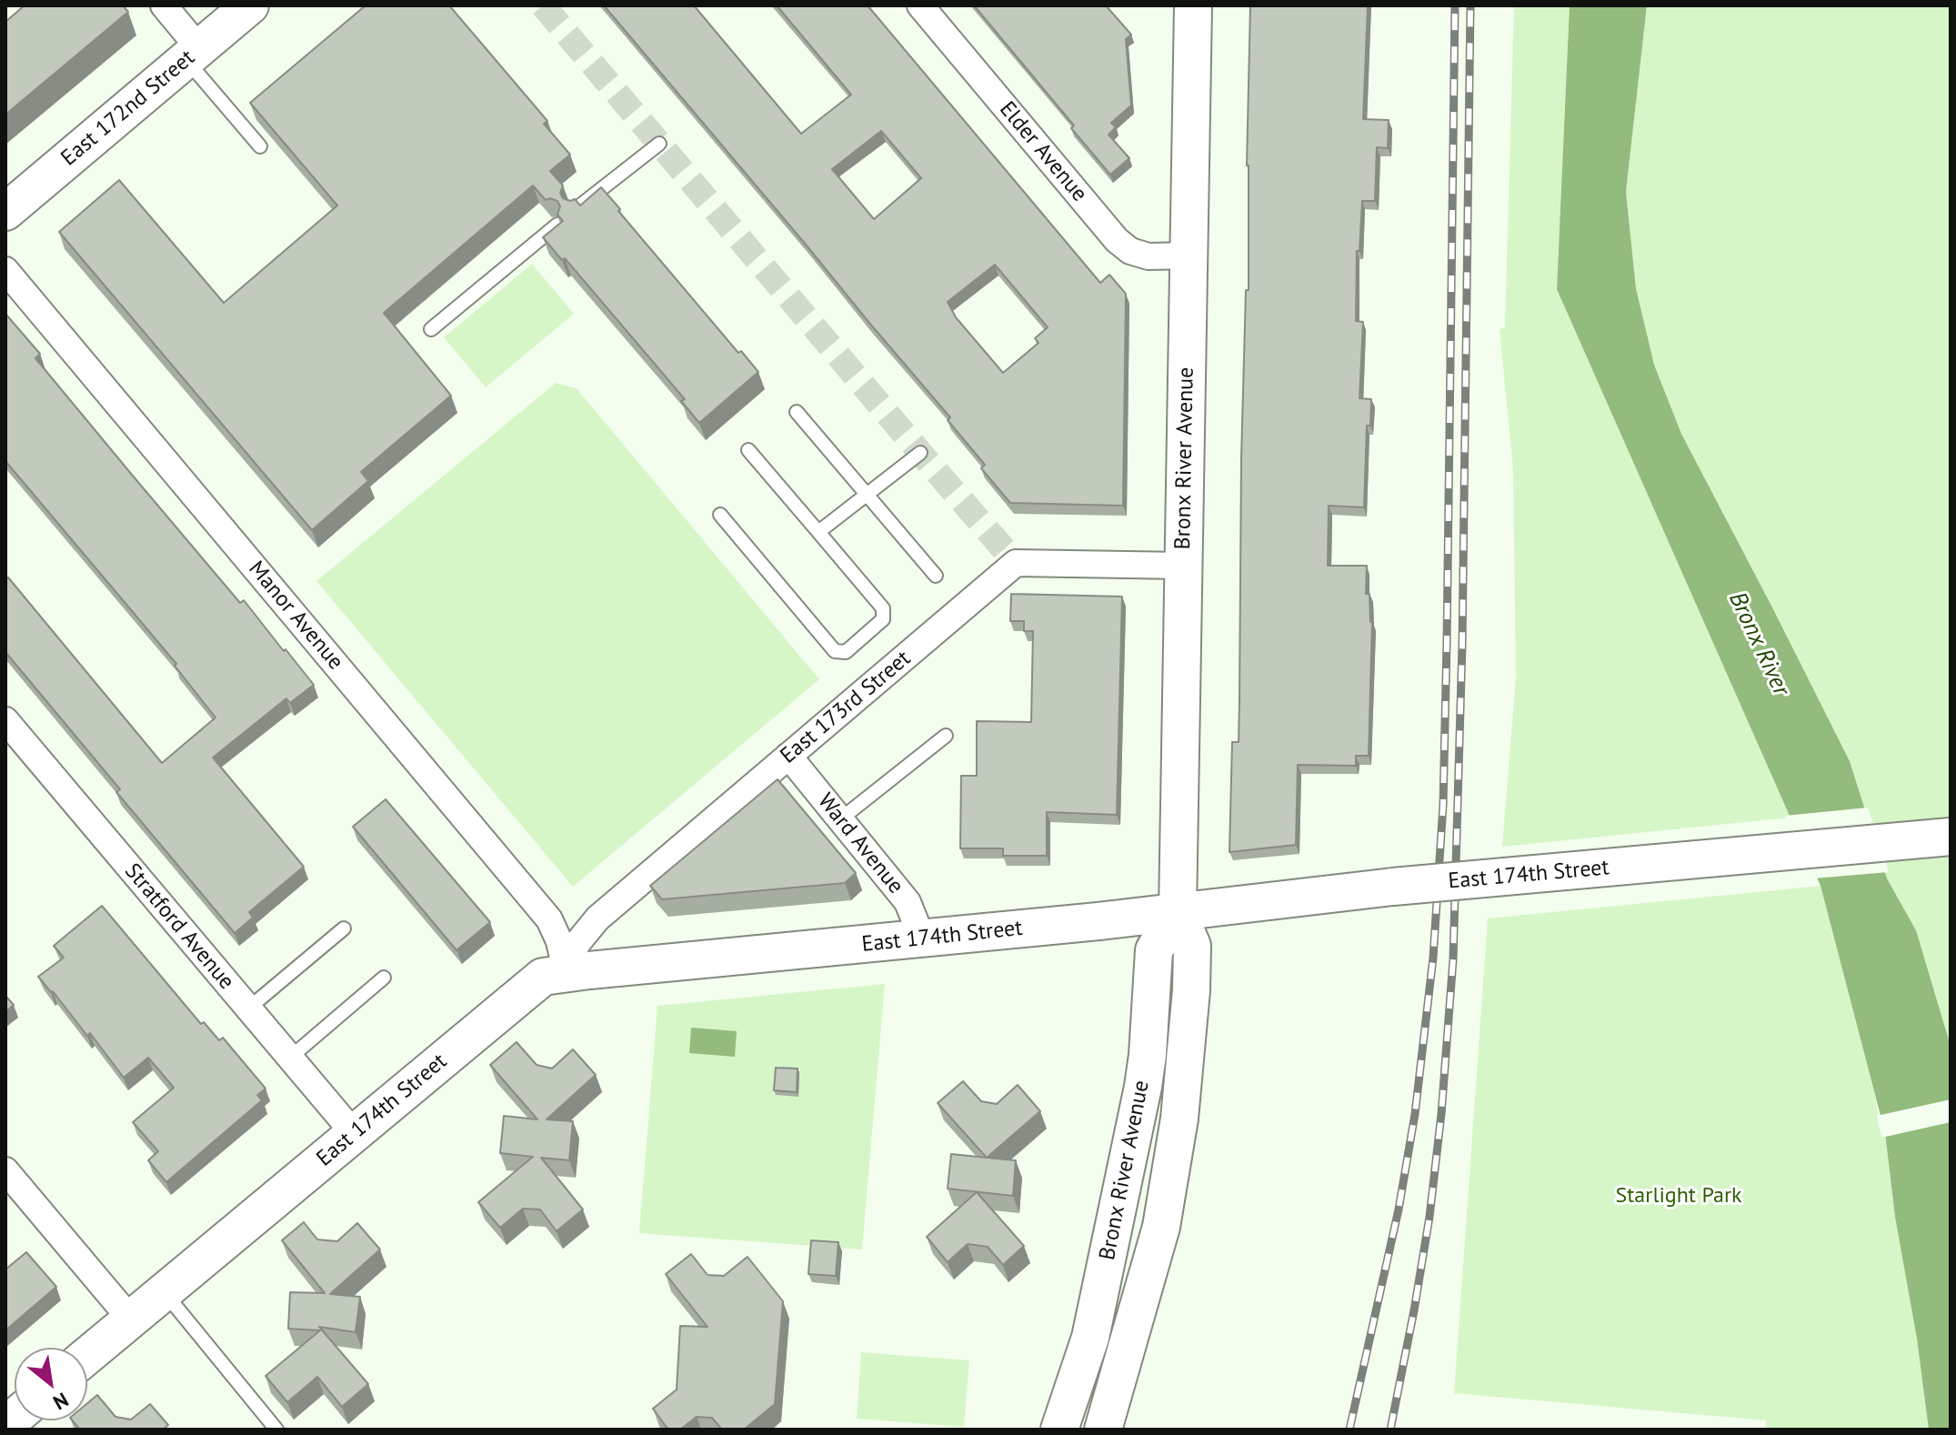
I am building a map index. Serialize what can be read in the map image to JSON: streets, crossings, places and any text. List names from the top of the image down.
{
  "streets": {
    "main road": ["East 172nd Street", "Bronx River Avenue", "East 174th Street"],
    "street": [
      "Elder Avenue",
      "Manor Avenue",
      "East 173rd Street",
      "Ward Avenue",
      "Stratford Avenue"
    ]
  },
  "crossings": [
    ["Elder Avenue", "Bronx River Avenue"],
    ["Bronx River Avenue", "East 173rd Street"],
    ["Bronx River Avenue", "East 174th Street"],
    ["Manor Avenue", "East 173rd Street"],
    ["Manor Avenue", "East 174th Street"],
    ["East 173rd Street", "Ward Avenue"],
    ["East 173rd Street", "East 174th Street"],
    ["Ward Avenue", "East 174th Street"],
    ["East 174th Street", "Stratford Avenue"]
  ],
  "water": ["Bronx River"],
  "parks": ["Starlight Park"],
  "north": "bottom right"
}
